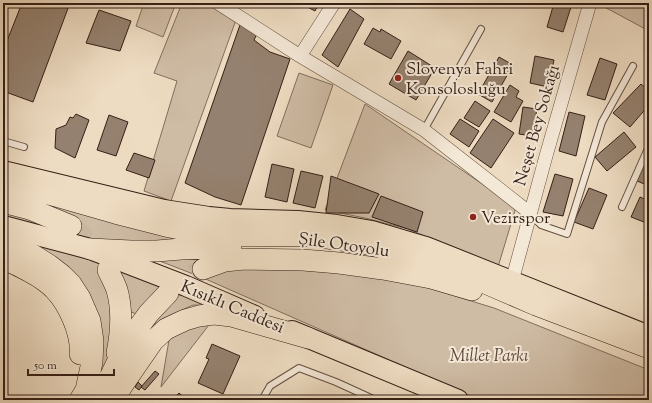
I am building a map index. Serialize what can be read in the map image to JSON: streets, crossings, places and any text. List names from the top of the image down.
{
  "streets": {
    "highway": ["Şile Otoyolu"],
    "main road": ["Kısıklı Caddesi"],
    "street": ["Neşet Bey Sokağı"]
  },
  "crossings": [
    ["Şile Otoyolu", "Kısıklı Caddesi"]
  ],
  "parks": ["Millet Parkı"],
  "places": ["Slovenya Fahri Konsolosluğu", "Vezirspor"],
  "scale_bar": "50 m"
}
